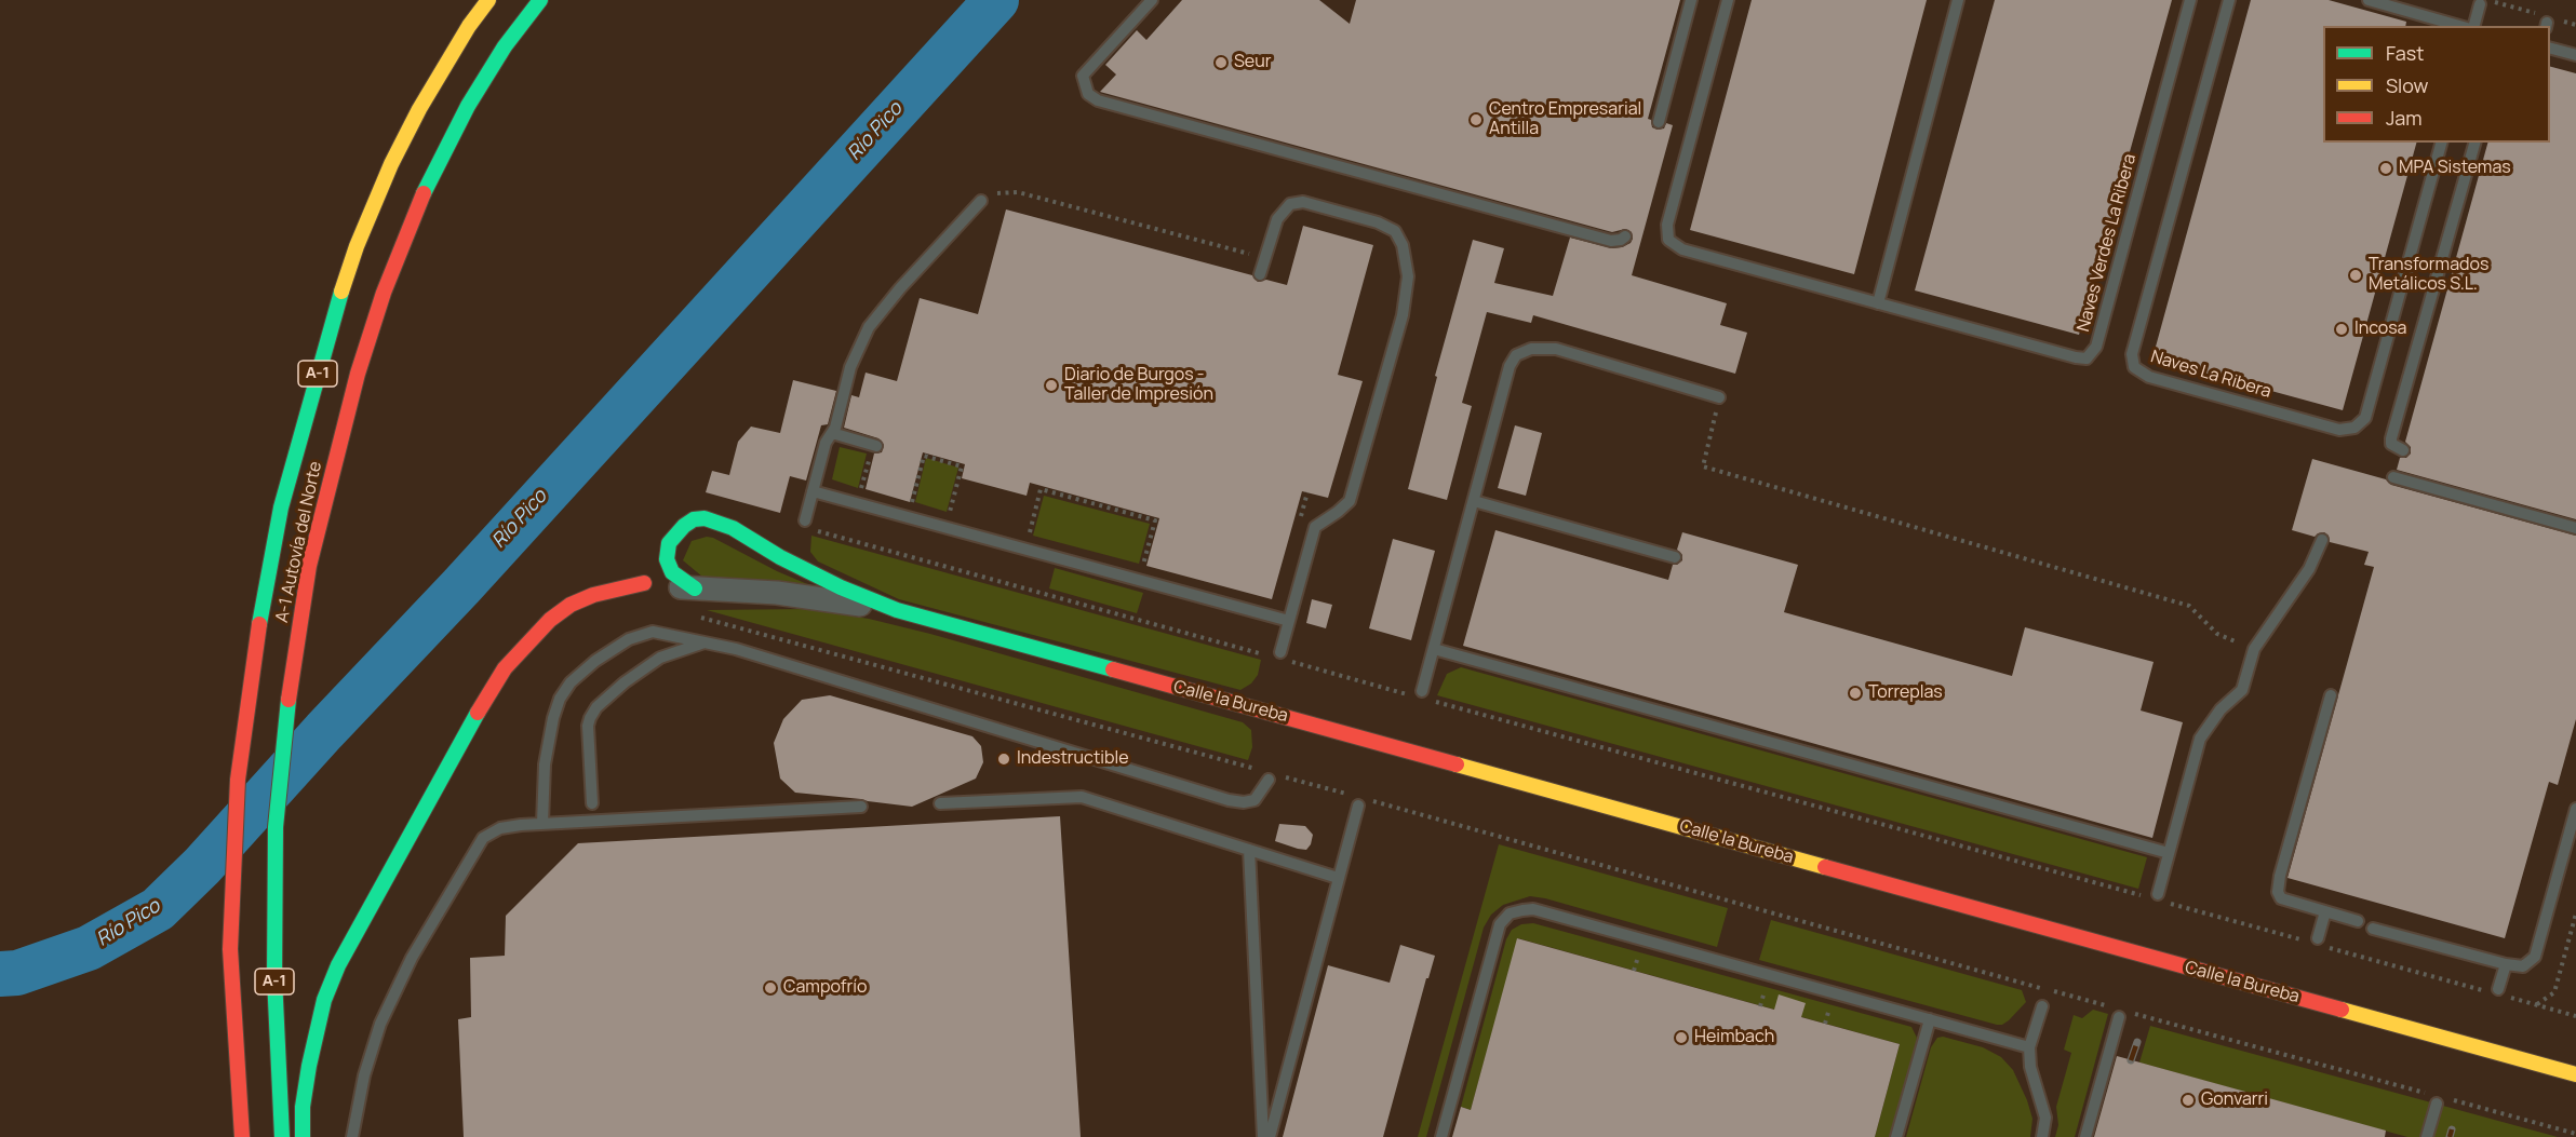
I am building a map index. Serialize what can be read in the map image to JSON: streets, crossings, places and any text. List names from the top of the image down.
{
  "streets": {
    "main road": ["A-1", "A-1 Autovía del Norte", "Calle la Bureba"],
    "lane": ["Naves Verdes La Ribera", "Naves La Ribera"]
  },
  "water": ["Río Pico"],
  "places": [
    "Seur",
    "Centro Empresarial Antilla",
    "MPA Sistemas",
    "Transformados Metálicos S.L.",
    "Incosa",
    "Diario de Burgos - Taller de Impresión",
    "Torreplas",
    "Indestructible",
    "Campofrío",
    "Heimbach",
    "Gonvarri"
  ],
  "legend": ["Fast", "Slow", "Jam"]
}
